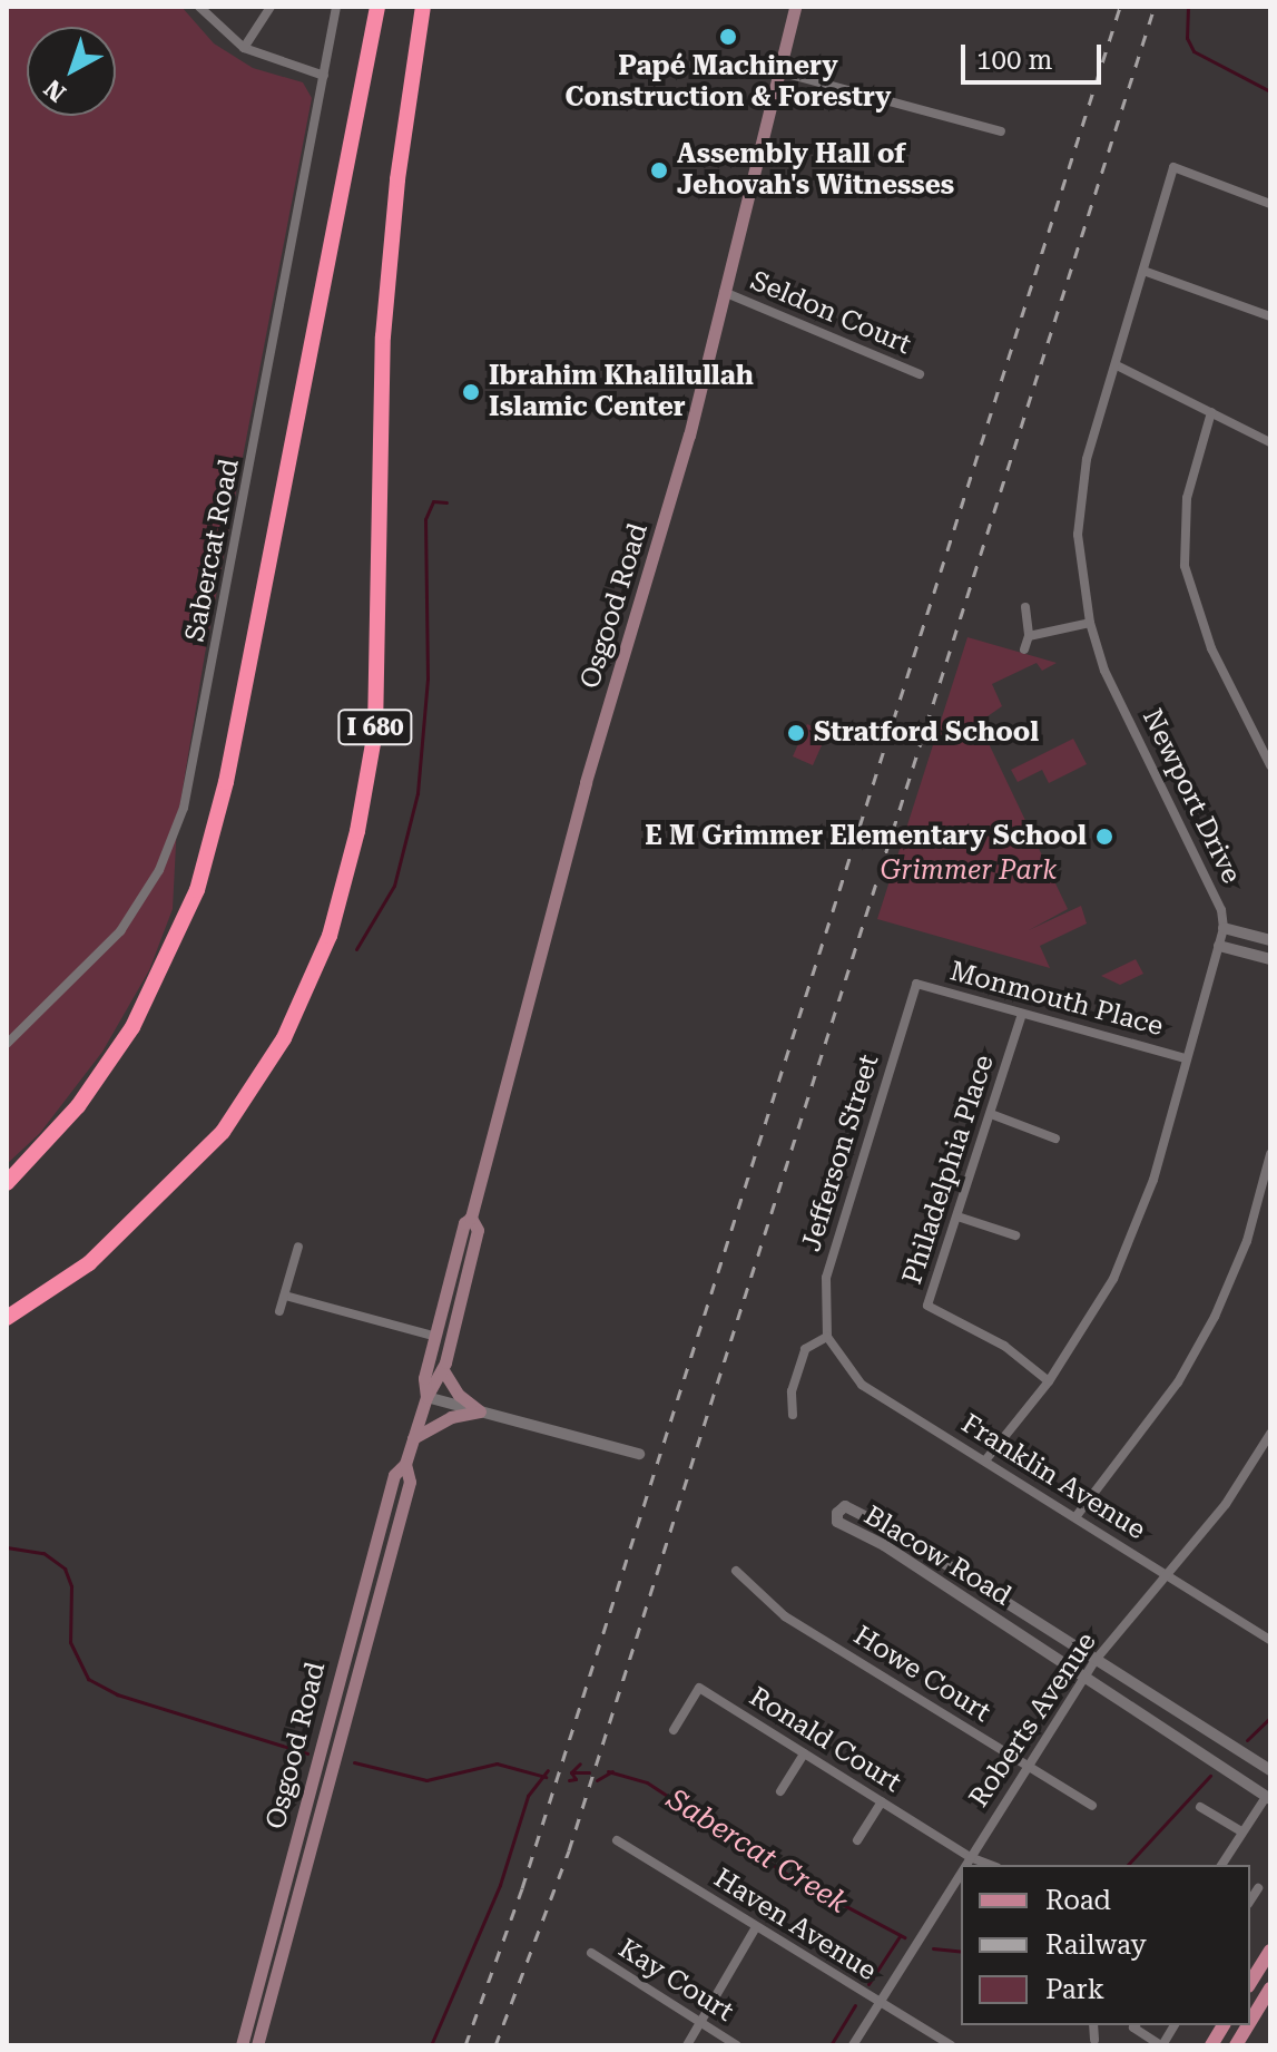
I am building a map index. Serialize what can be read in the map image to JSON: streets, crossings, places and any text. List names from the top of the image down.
{
  "streets": {
    "highway": ["I 680"],
    "main road": ["Osgood Road"],
    "street": [
      "Seldon Court",
      "Sabercat Road",
      "Newport Drive",
      "Monmouth Place",
      "Jefferson Street",
      "Philadelphia Place",
      "Franklin Avenue",
      "Blacow Road",
      "Howe Court",
      "Roberts Avenue",
      "Ronald Court",
      "Haven Avenue",
      "Kay Court"
    ]
  },
  "crossings": [
    ["Seldon Court", "Osgood Road"],
    ["Newport Drive", "Monmouth Place"],
    ["Newport Drive", "Philadelphia Place"],
    ["Newport Drive", "Franklin Avenue"],
    ["Monmouth Place", "Jefferson Street"],
    ["Monmouth Place", "Philadelphia Place"],
    ["Jefferson Street", "Franklin Avenue"],
    ["Franklin Avenue", "Roberts Avenue"],
    ["Blacow Road", "Roberts Avenue"],
    ["Howe Court", "Roberts Avenue"],
    ["Roberts Avenue", "Ronald Court"],
    ["Roberts Avenue", "Haven Avenue"]
  ],
  "water": ["Sabercat Creek"],
  "parks": ["Grimmer Park"],
  "places": [
    "Papé Machinery Construction & Forestry",
    "Assembly Hall of Jehovah's Witnesses",
    "Ibrahim Khalilullah Islamic Center",
    "Stratford School",
    "E M Grimmer Elementary School"
  ],
  "legend": ["Road", "Railway", "Park"],
  "scale_bar": "100 m",
  "north": "bottom left"
}
